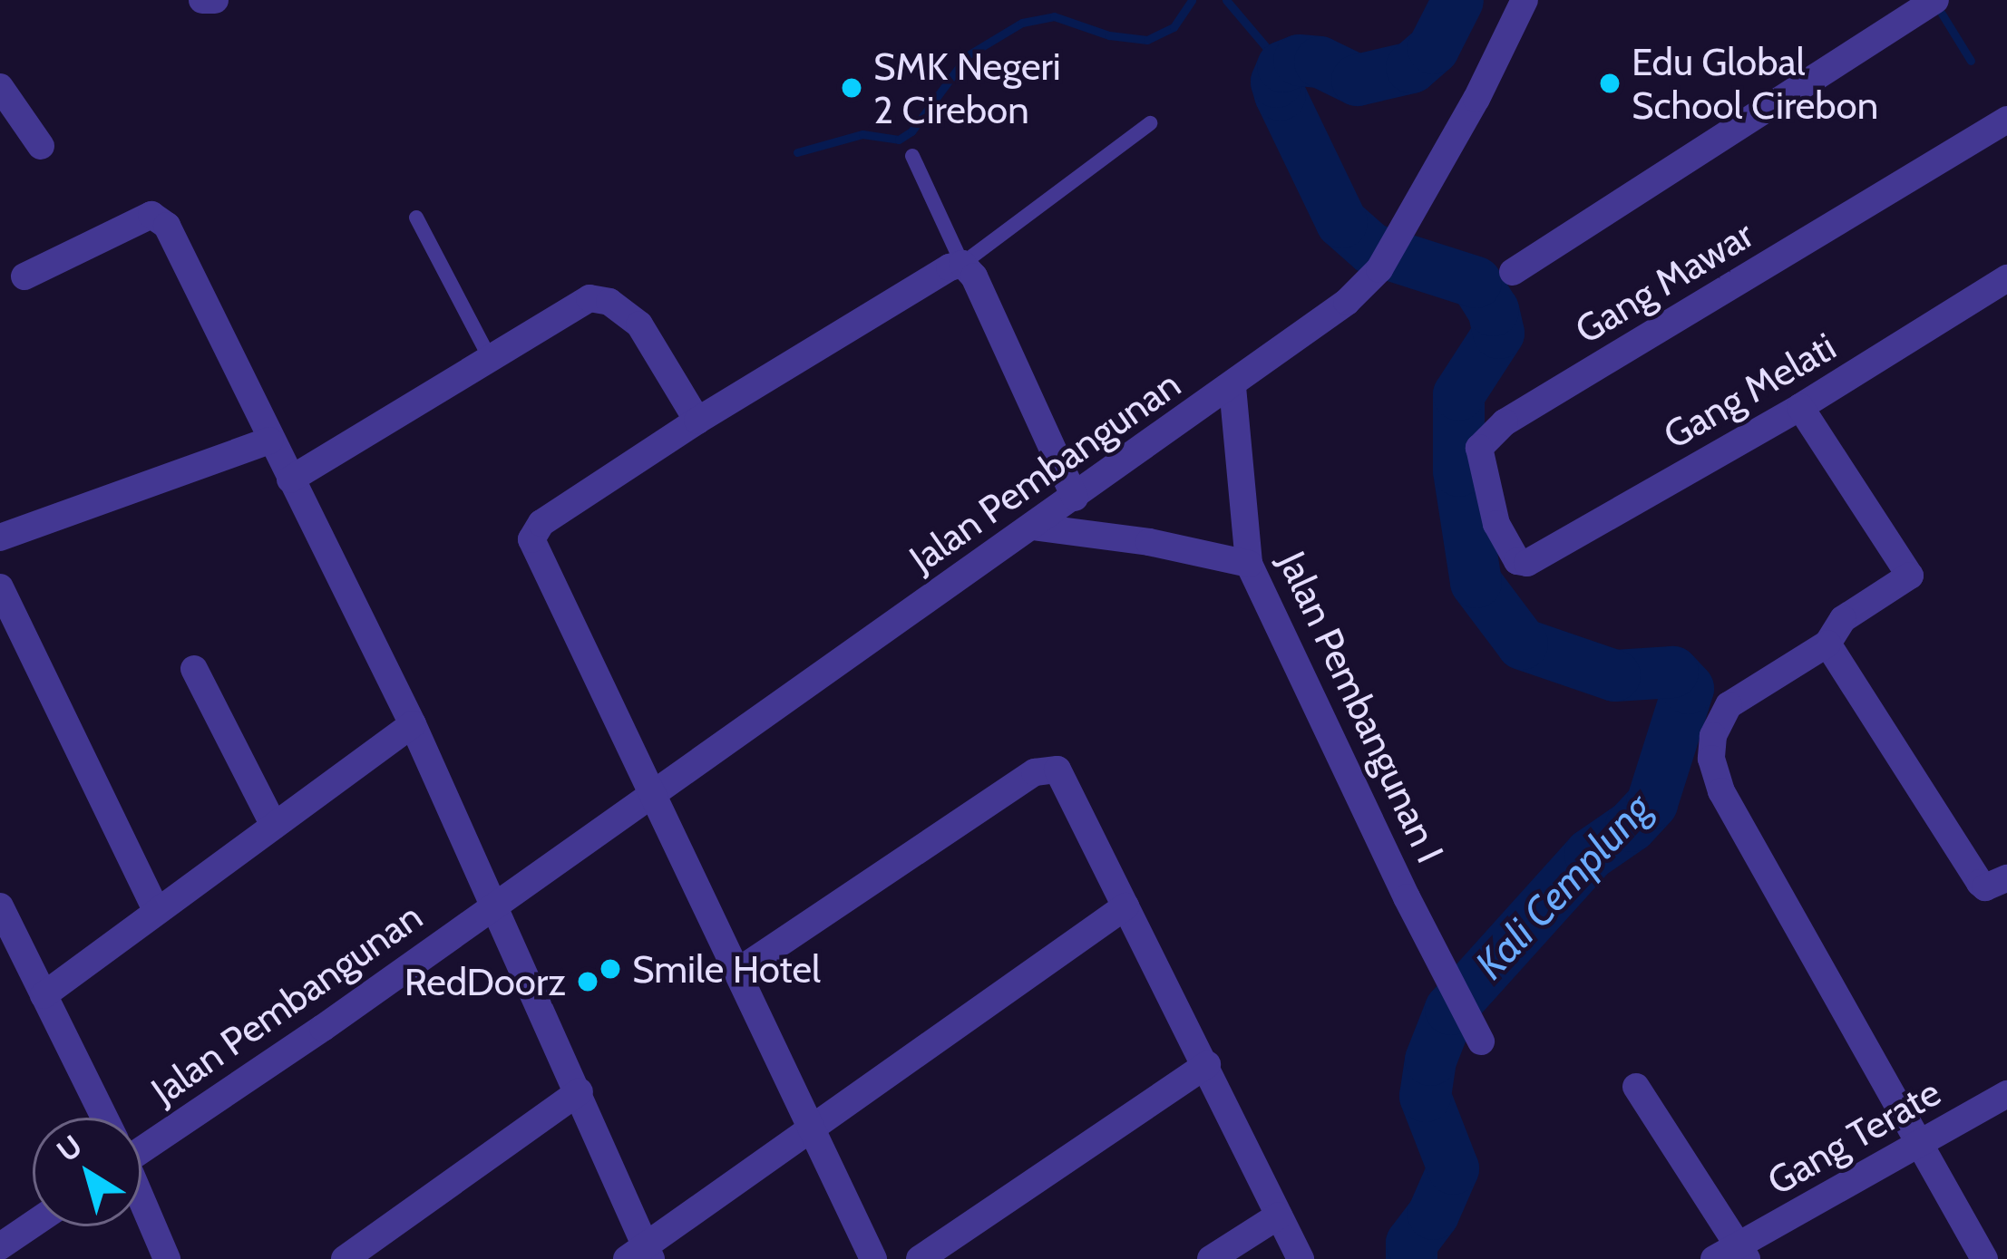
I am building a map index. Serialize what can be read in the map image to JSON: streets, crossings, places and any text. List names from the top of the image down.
{
  "streets": {
    "street": [
      "Gang Mawar",
      "Gang Melati",
      "Jalan Pembangunan",
      "Jalan Pembangunan I",
      "Gang Terate"
    ]
  },
  "crossings": [
    ["Gang Mawar", "Gang Melati"],
    ["Jalan Pembangunan", "Jalan Pembangunan I"]
  ],
  "water": ["Kali Cemplung"],
  "places": [
    "Edu Global School Cirebon",
    "SMK Negeri 2 Cirebon",
    "Smile Hotel",
    "RedDoorz"
  ],
  "north": "top left"
}
